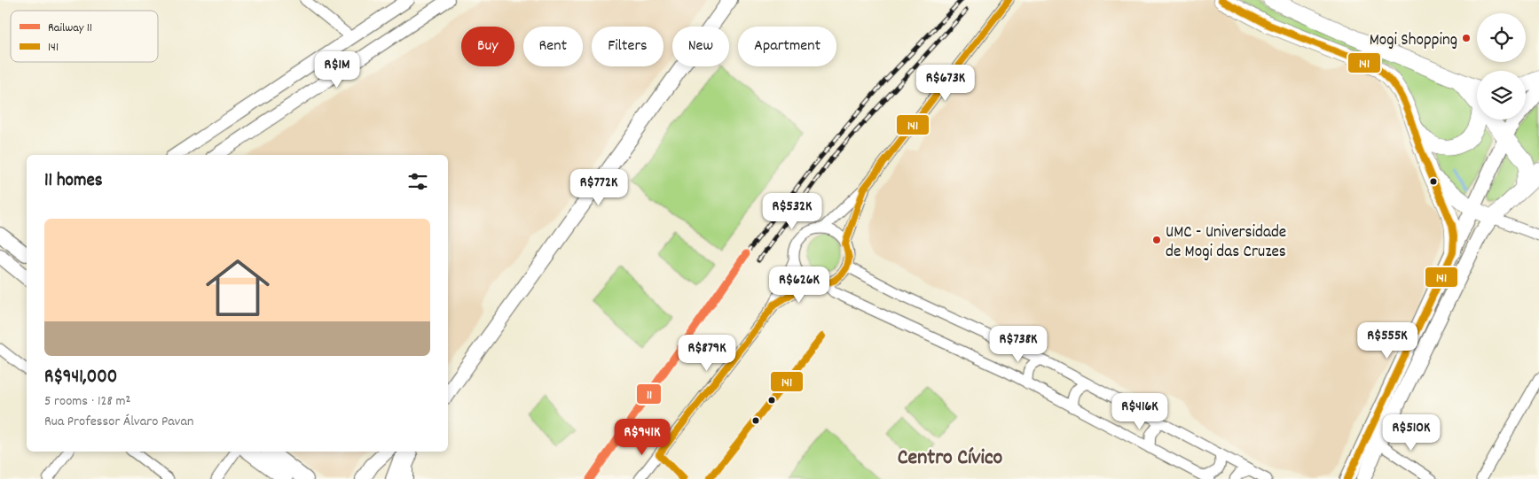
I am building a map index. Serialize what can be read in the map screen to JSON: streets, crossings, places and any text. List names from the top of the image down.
{
  "districts": ["Centro Cívico"],
  "places": ["Mogi Shopping", "UMC - Universidade de Mogi das Cruzes"],
  "lines": ["transit line 141", "rail line 11"],
  "legend": ["Railway 11", "141"],
  "page": {
    "chip": [
      "Buy",
      "Rent",
      "Filters",
      "New",
      "Apartment"
    ],
    "price": [
      "R$1M",
      "R$673K",
      "R$772K",
      "R$532K",
      "R$626K",
      "R$555K",
      "R$738K",
      "R$879K",
      "R$416K",
      "R$510K",
      "R$941K"
    ],
    "heading": "11 homes",
    "list": [
      {
        "name": "R$941,000",
        "note": "5 rooms · 128 m² · Rua Professor Álvaro Pavan"
      }
    ]
  }
}
